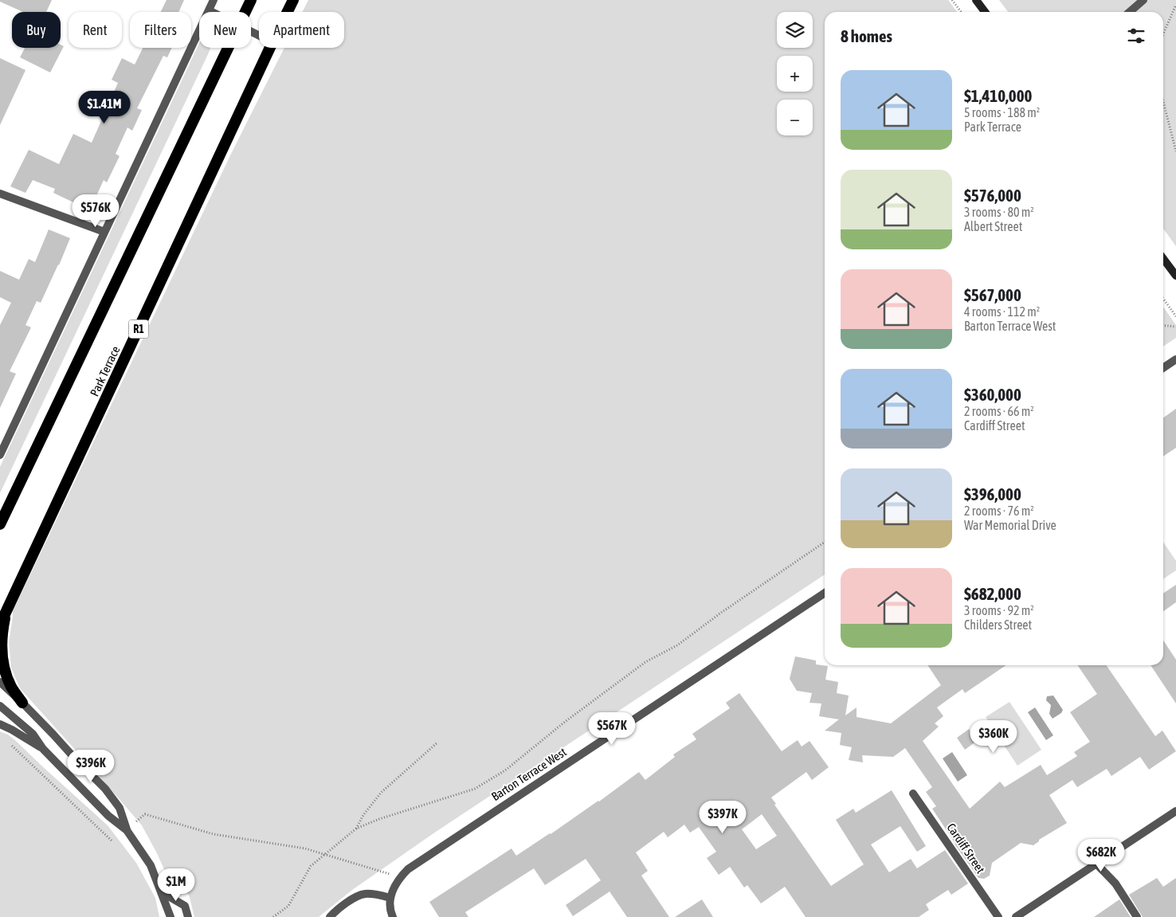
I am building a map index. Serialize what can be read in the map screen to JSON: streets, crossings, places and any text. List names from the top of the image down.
{
  "streets": {
    "highway": ["R1", "Park Terrace"],
    "street": ["Barton Terrace West", "Cardiff Street"]
  },
  "page": {
    "map_buttons": ["+", "−"],
    "chip": [
      "Buy",
      "Rent",
      "Filters",
      "New",
      "Apartment"
    ],
    "heading": "8 homes",
    "list": [
      {
        "name": "$1,410,000",
        "note": "5 rooms · 188 m² · Park Terrace"
      },
      {
        "name": "$576,000",
        "note": "3 rooms · 80 m² · Albert Street"
      },
      {
        "name": "$567,000",
        "note": "4 rooms · 112 m² · Barton Terrace West"
      },
      {
        "name": "$360,000",
        "note": "2 rooms · 66 m² · Cardiff Street"
      },
      {
        "name": "$396,000",
        "note": "2 rooms · 76 m² · War Memorial Drive"
      },
      {
        "name": "$682,000",
        "note": "3 rooms · 92 m² · Childers Street"
      }
    ],
    "price": [
      "$1.41M",
      "$576K",
      "$567K",
      "$360K",
      "$396K",
      "$397K",
      "$682K",
      "$1M"
    ]
  }
}
